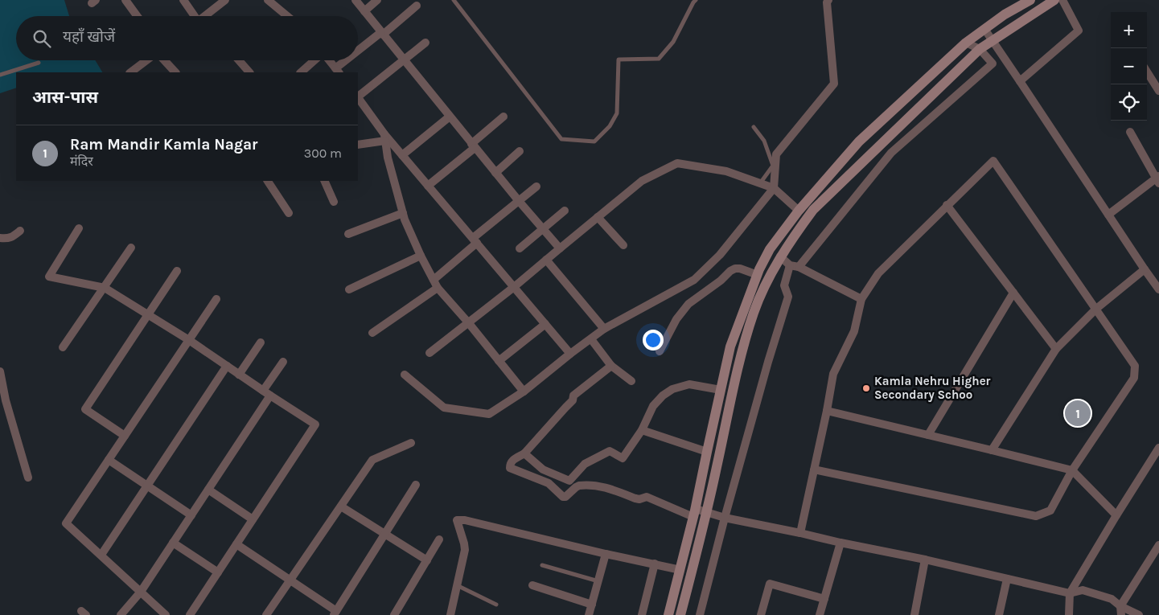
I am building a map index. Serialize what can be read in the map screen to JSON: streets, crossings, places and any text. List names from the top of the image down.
{
  "places": ["Kamla Nehru Higher Secondary Schoo"],
  "page": {
    "map_buttons": ["+", "−"],
    "search": "यहाँ खोजें",
    "heading": "आस-पास",
    "list": [
      {
        "mark": "1",
        "name": "Ram Mandir Kamla Nagar",
        "note": "मंदिर",
        "value": "300 m"
      }
    ],
    "pins": "1"
  }
}
